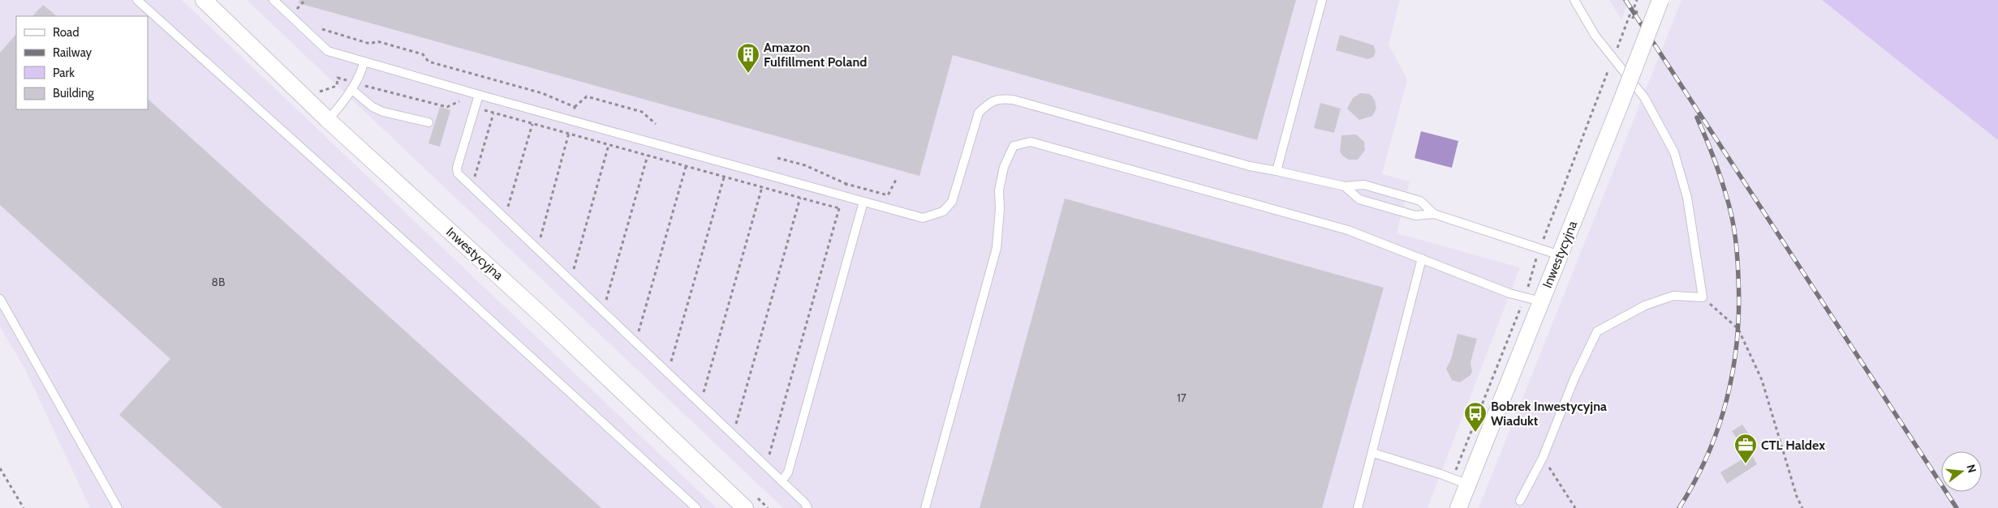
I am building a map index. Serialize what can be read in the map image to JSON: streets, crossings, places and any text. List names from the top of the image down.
{
  "streets": {
    "street": ["Inwestycyjna"]
  },
  "places": {
    "building": ["Amazon Fulfillment Poland"],
    "bus stop": ["Bobrek Inwestycyjna Wiadukt"],
    "office": ["CTL Haldex"]
  },
  "house_numbers": ["8B", "17"],
  "legend": [
    "Road",
    "Railway",
    "Park",
    "Building"
  ],
  "north": "right"
}
